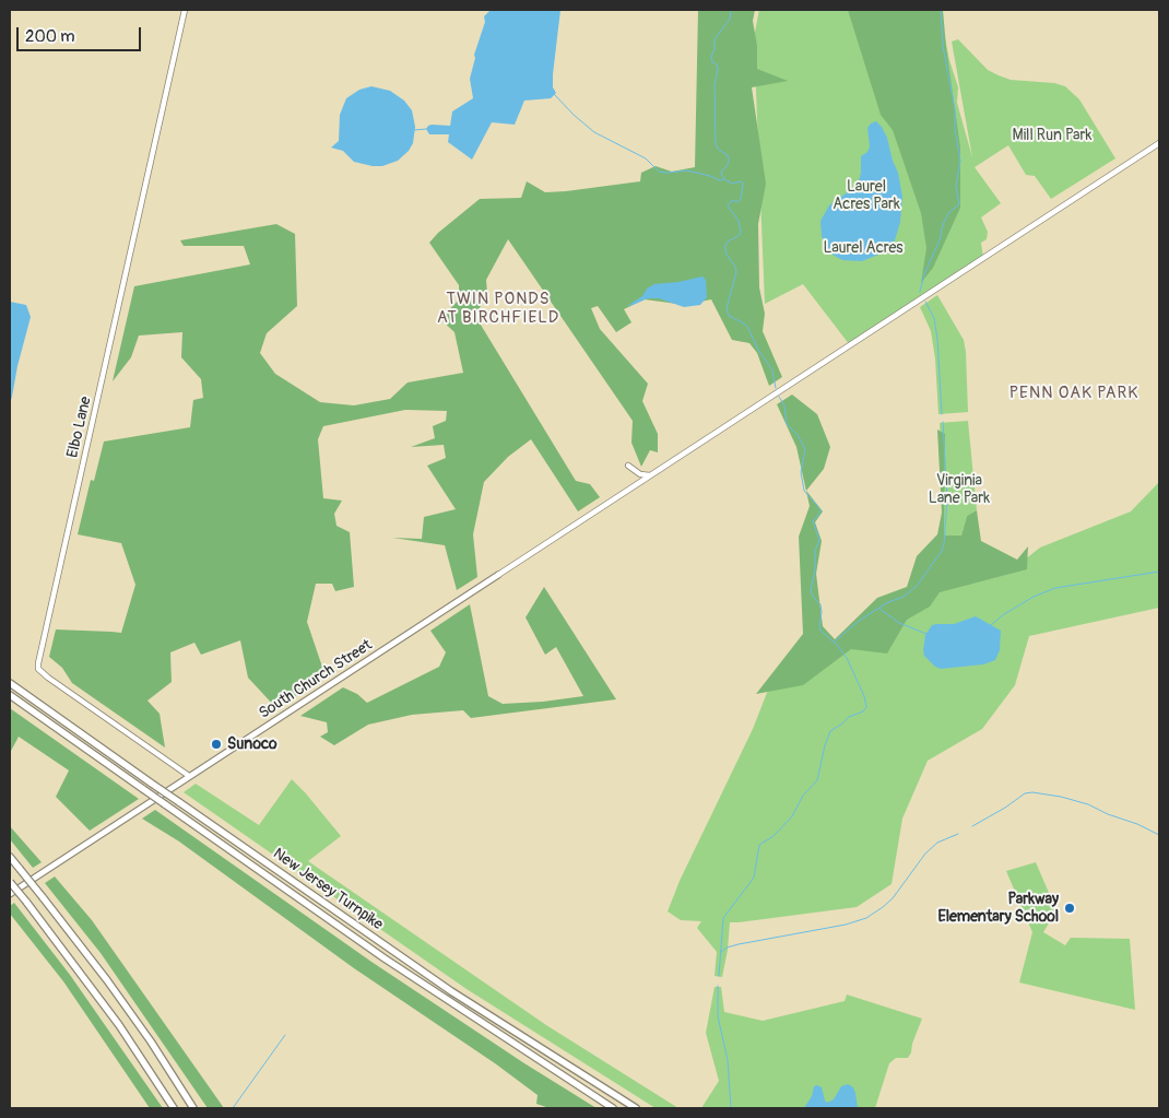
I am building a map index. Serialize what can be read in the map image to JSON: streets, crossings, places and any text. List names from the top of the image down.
{
  "streets": {
    "highway": ["New Jersey Turnpike"],
    "main road": ["South Church Street"],
    "street": ["Elbo Lane"]
  },
  "crossings": [
    ["Elbo Lane", "South Church Street"]
  ],
  "districts": ["TWIN PONDS AT BIRCHFIELD", "PENN OAK PARK"],
  "parks": [
    "Mill Run Park",
    "Laurel Acres Park",
    "Laurel Acres",
    "Virginia Lane Park"
  ],
  "places": ["Sunoco", "Parkway Elementary School"],
  "scale_bar": "200 m"
}
